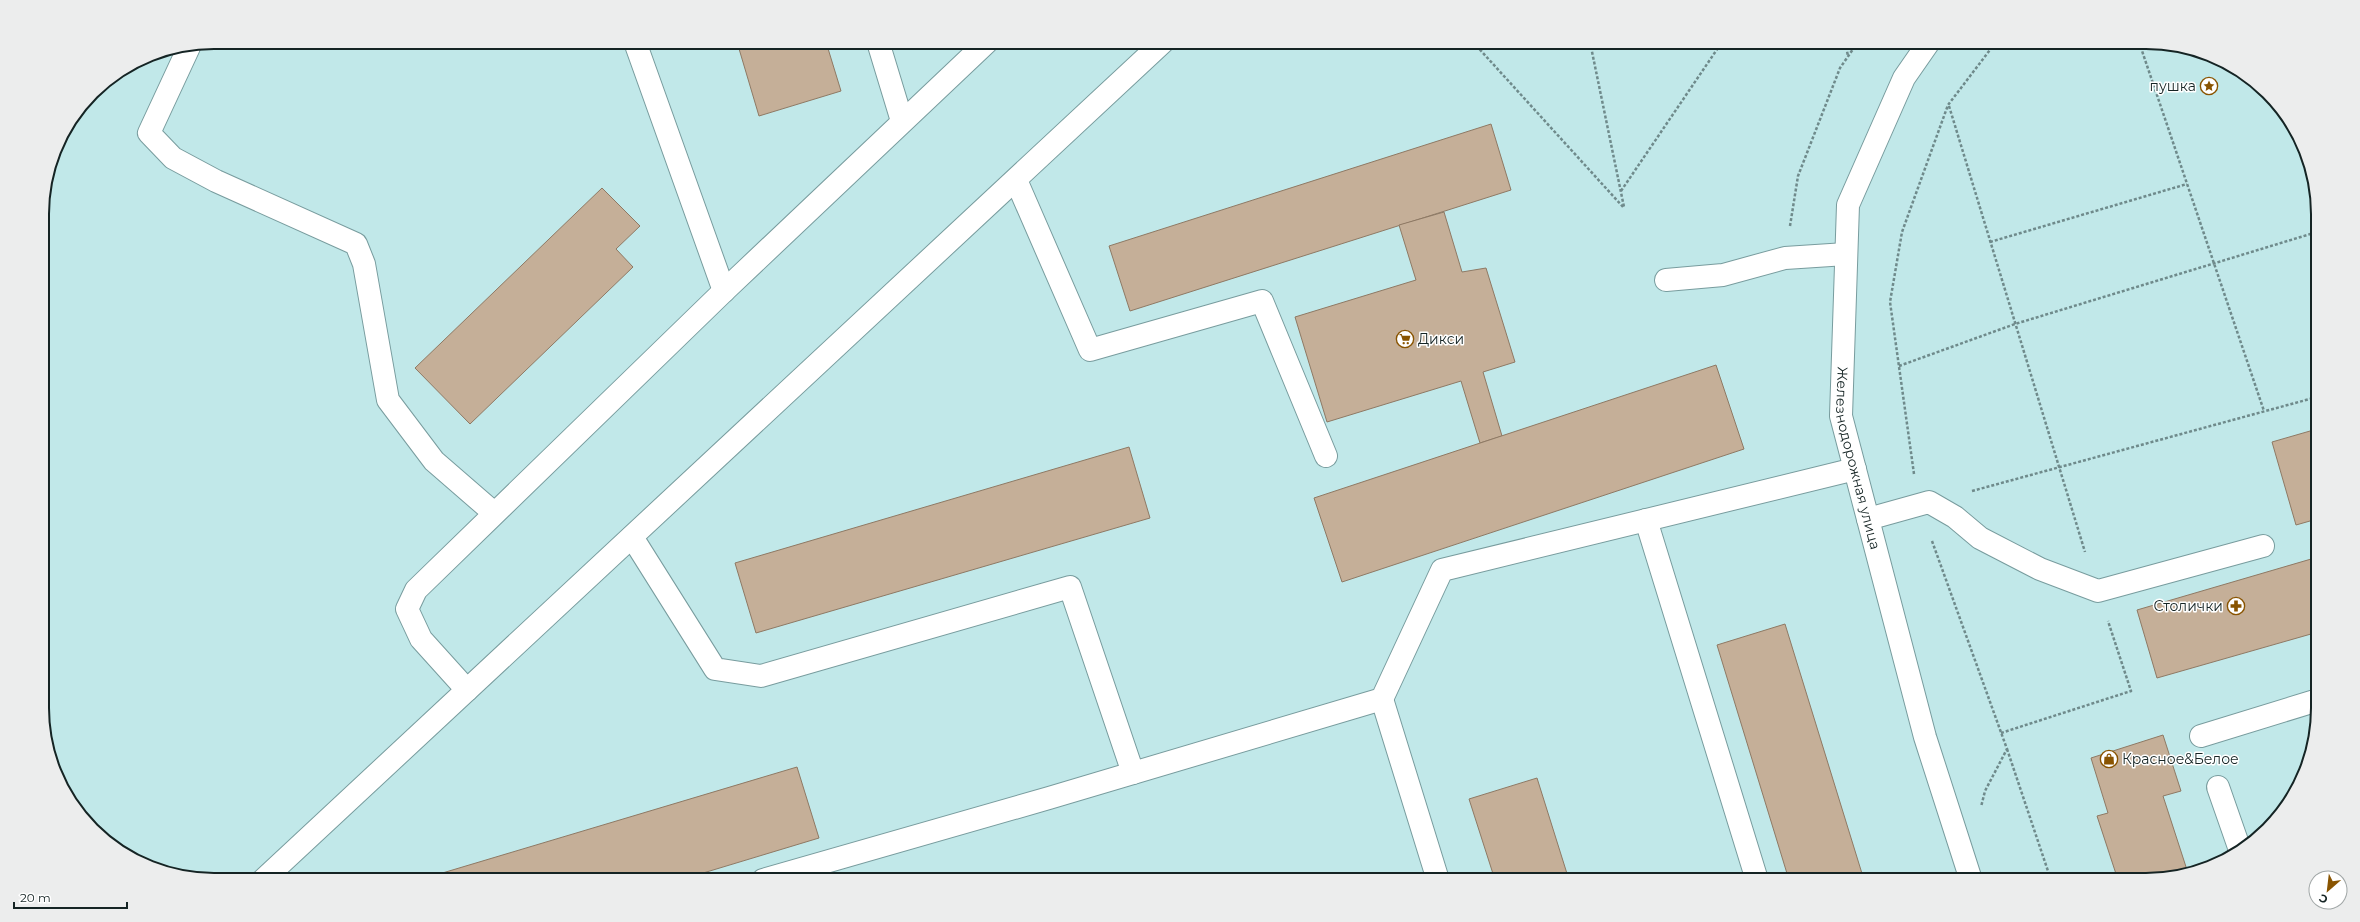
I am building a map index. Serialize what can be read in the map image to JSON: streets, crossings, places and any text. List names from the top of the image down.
{
  "streets": {
    "street": ["Железнодорожная улица"]
  },
  "places": {
    "place": ["пушка"],
    "supermarket": ["Дикси"],
    "pharmacy": ["Столички"],
    "shop": ["Красное&Белое"]
  },
  "scale_bar": "20 m",
  "north": "bottom left"
}
